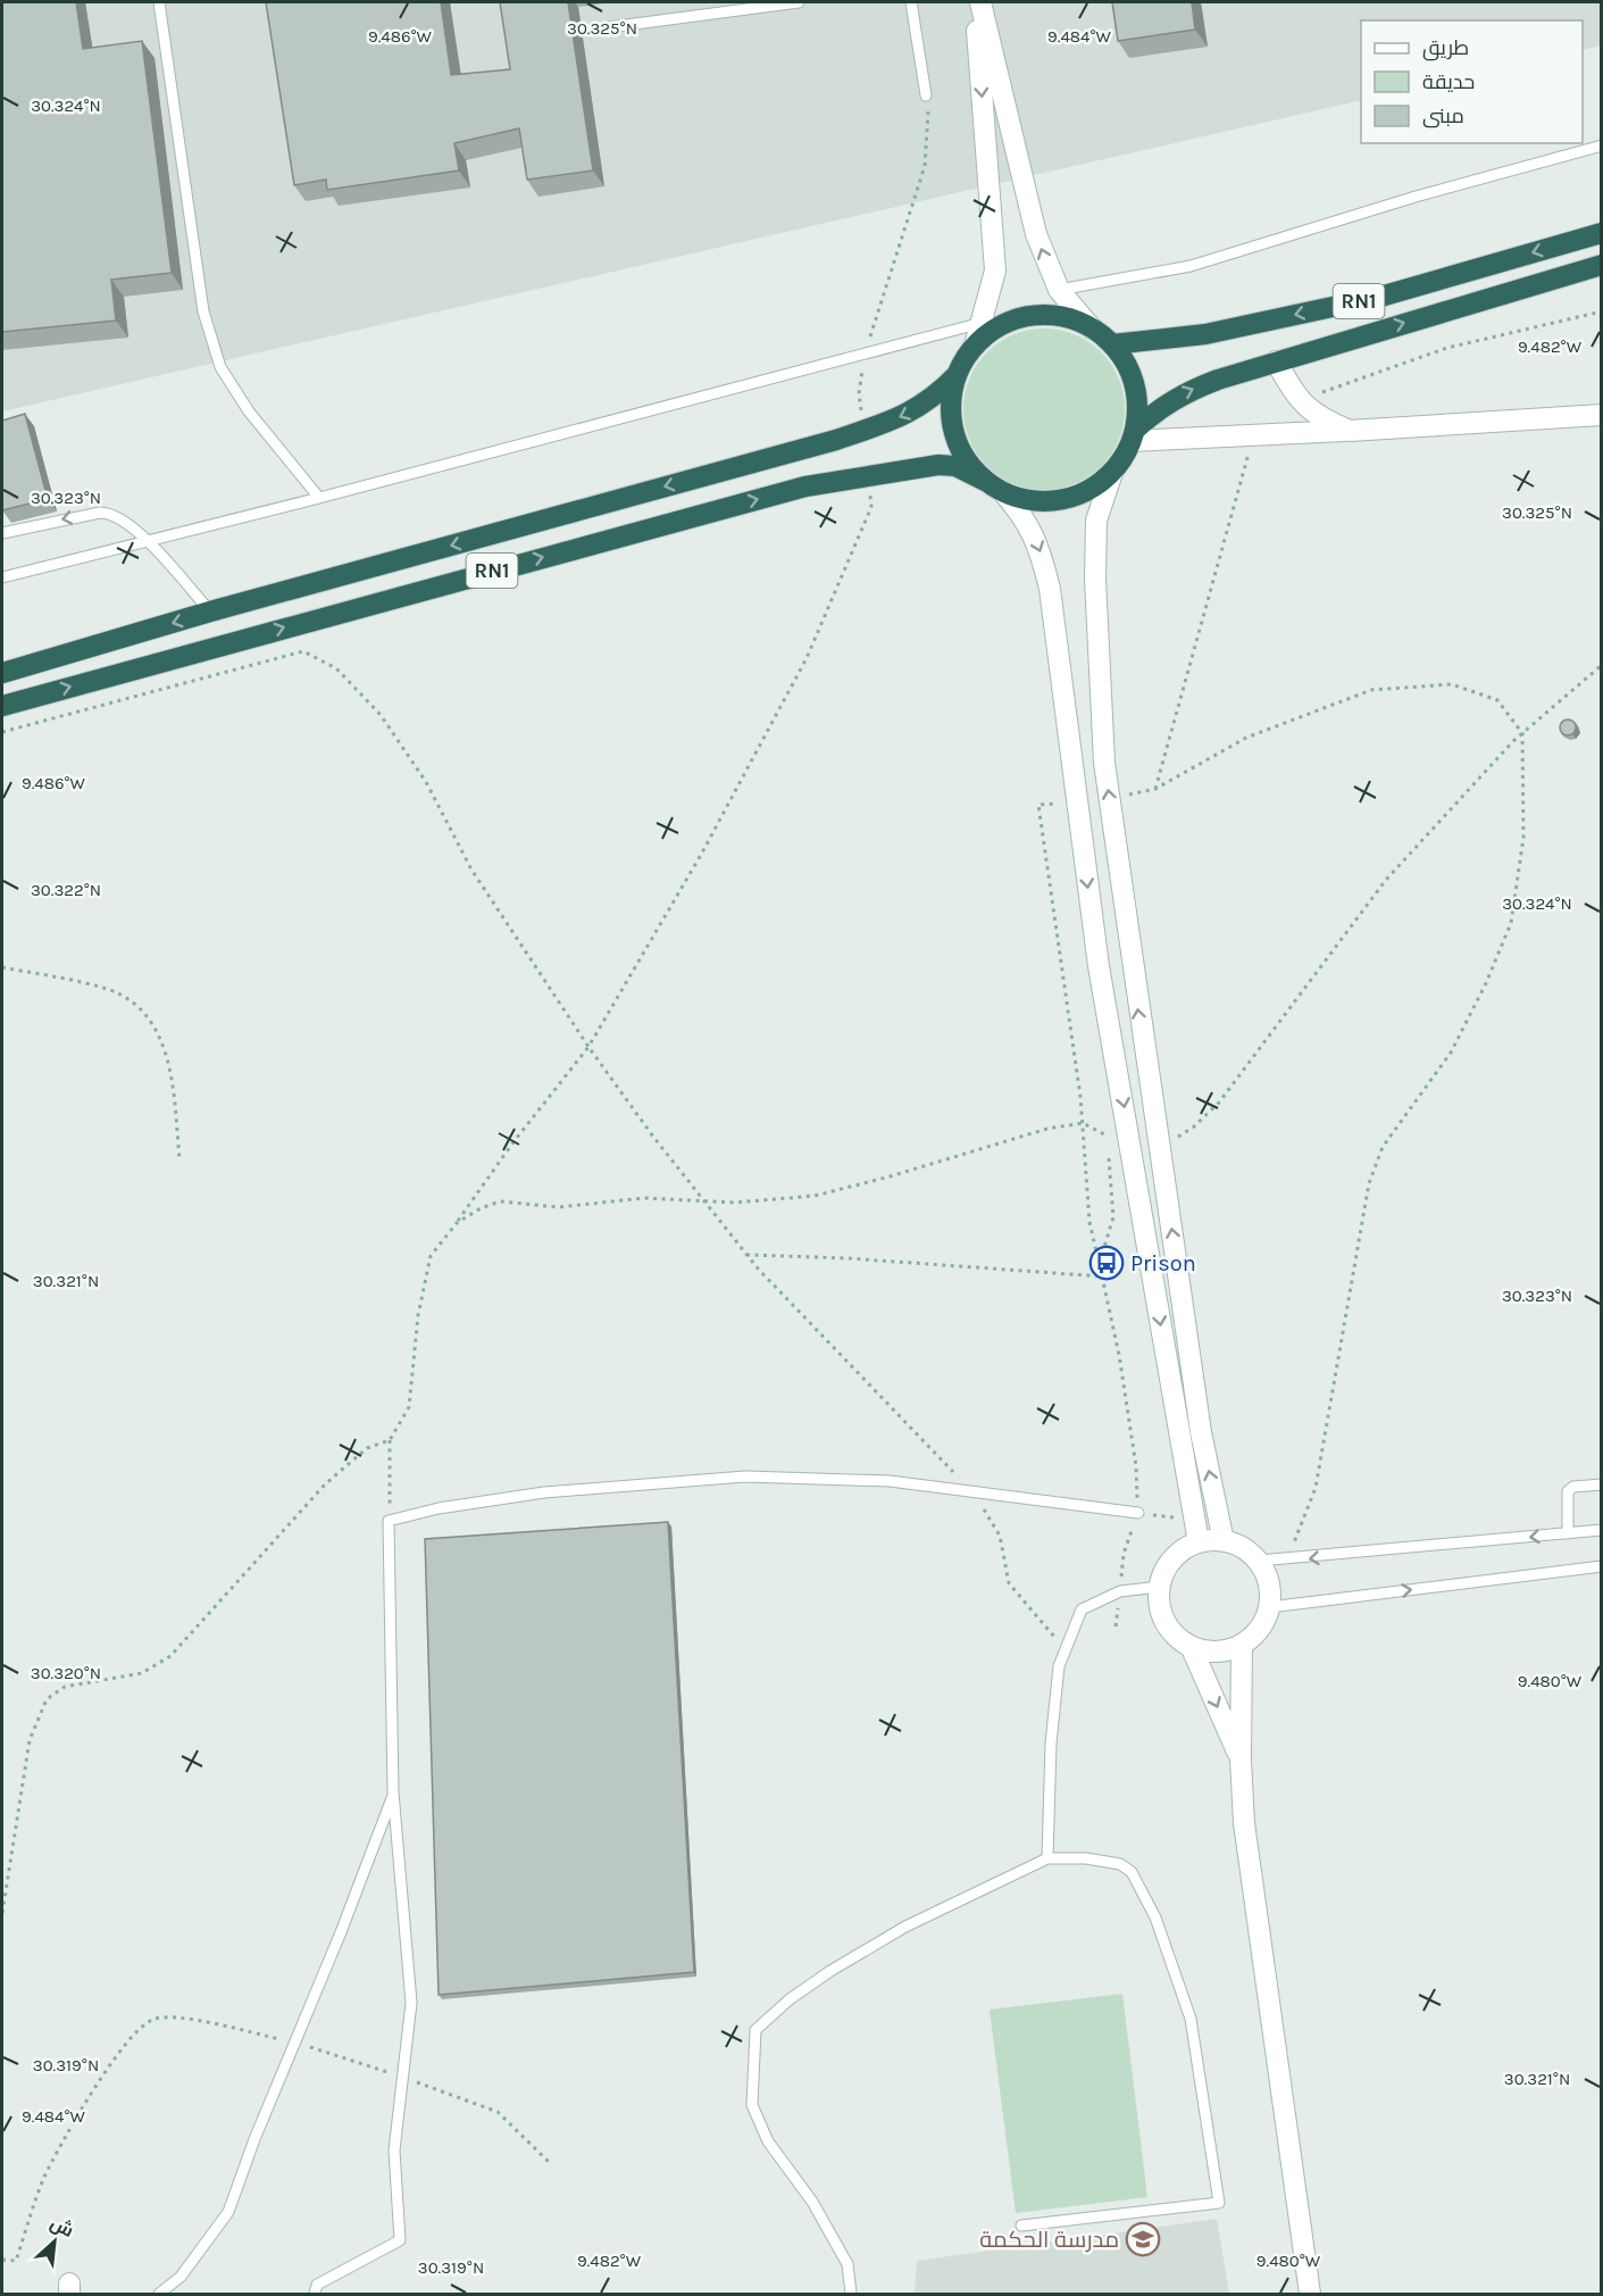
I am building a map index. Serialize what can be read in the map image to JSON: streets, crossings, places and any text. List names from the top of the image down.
{
  "streets": {
    "highway": ["RN1"]
  },
  "places": {
    "bus stop": ["Prison"],
    "school or university": ["مدرسة الحكمة"]
  },
  "legend": ["طريق", "حديقة", "مبنى"],
  "north": "top right",
  "coordinates": [
    "30.325°N",
    "9.486°W",
    "9.484°W",
    "30.324°N",
    "9.482°W",
    "30.323°N",
    "30.322°N",
    "30.321°N",
    "30.320°N",
    "9.480°W",
    "30.319°N"
  ]
}
